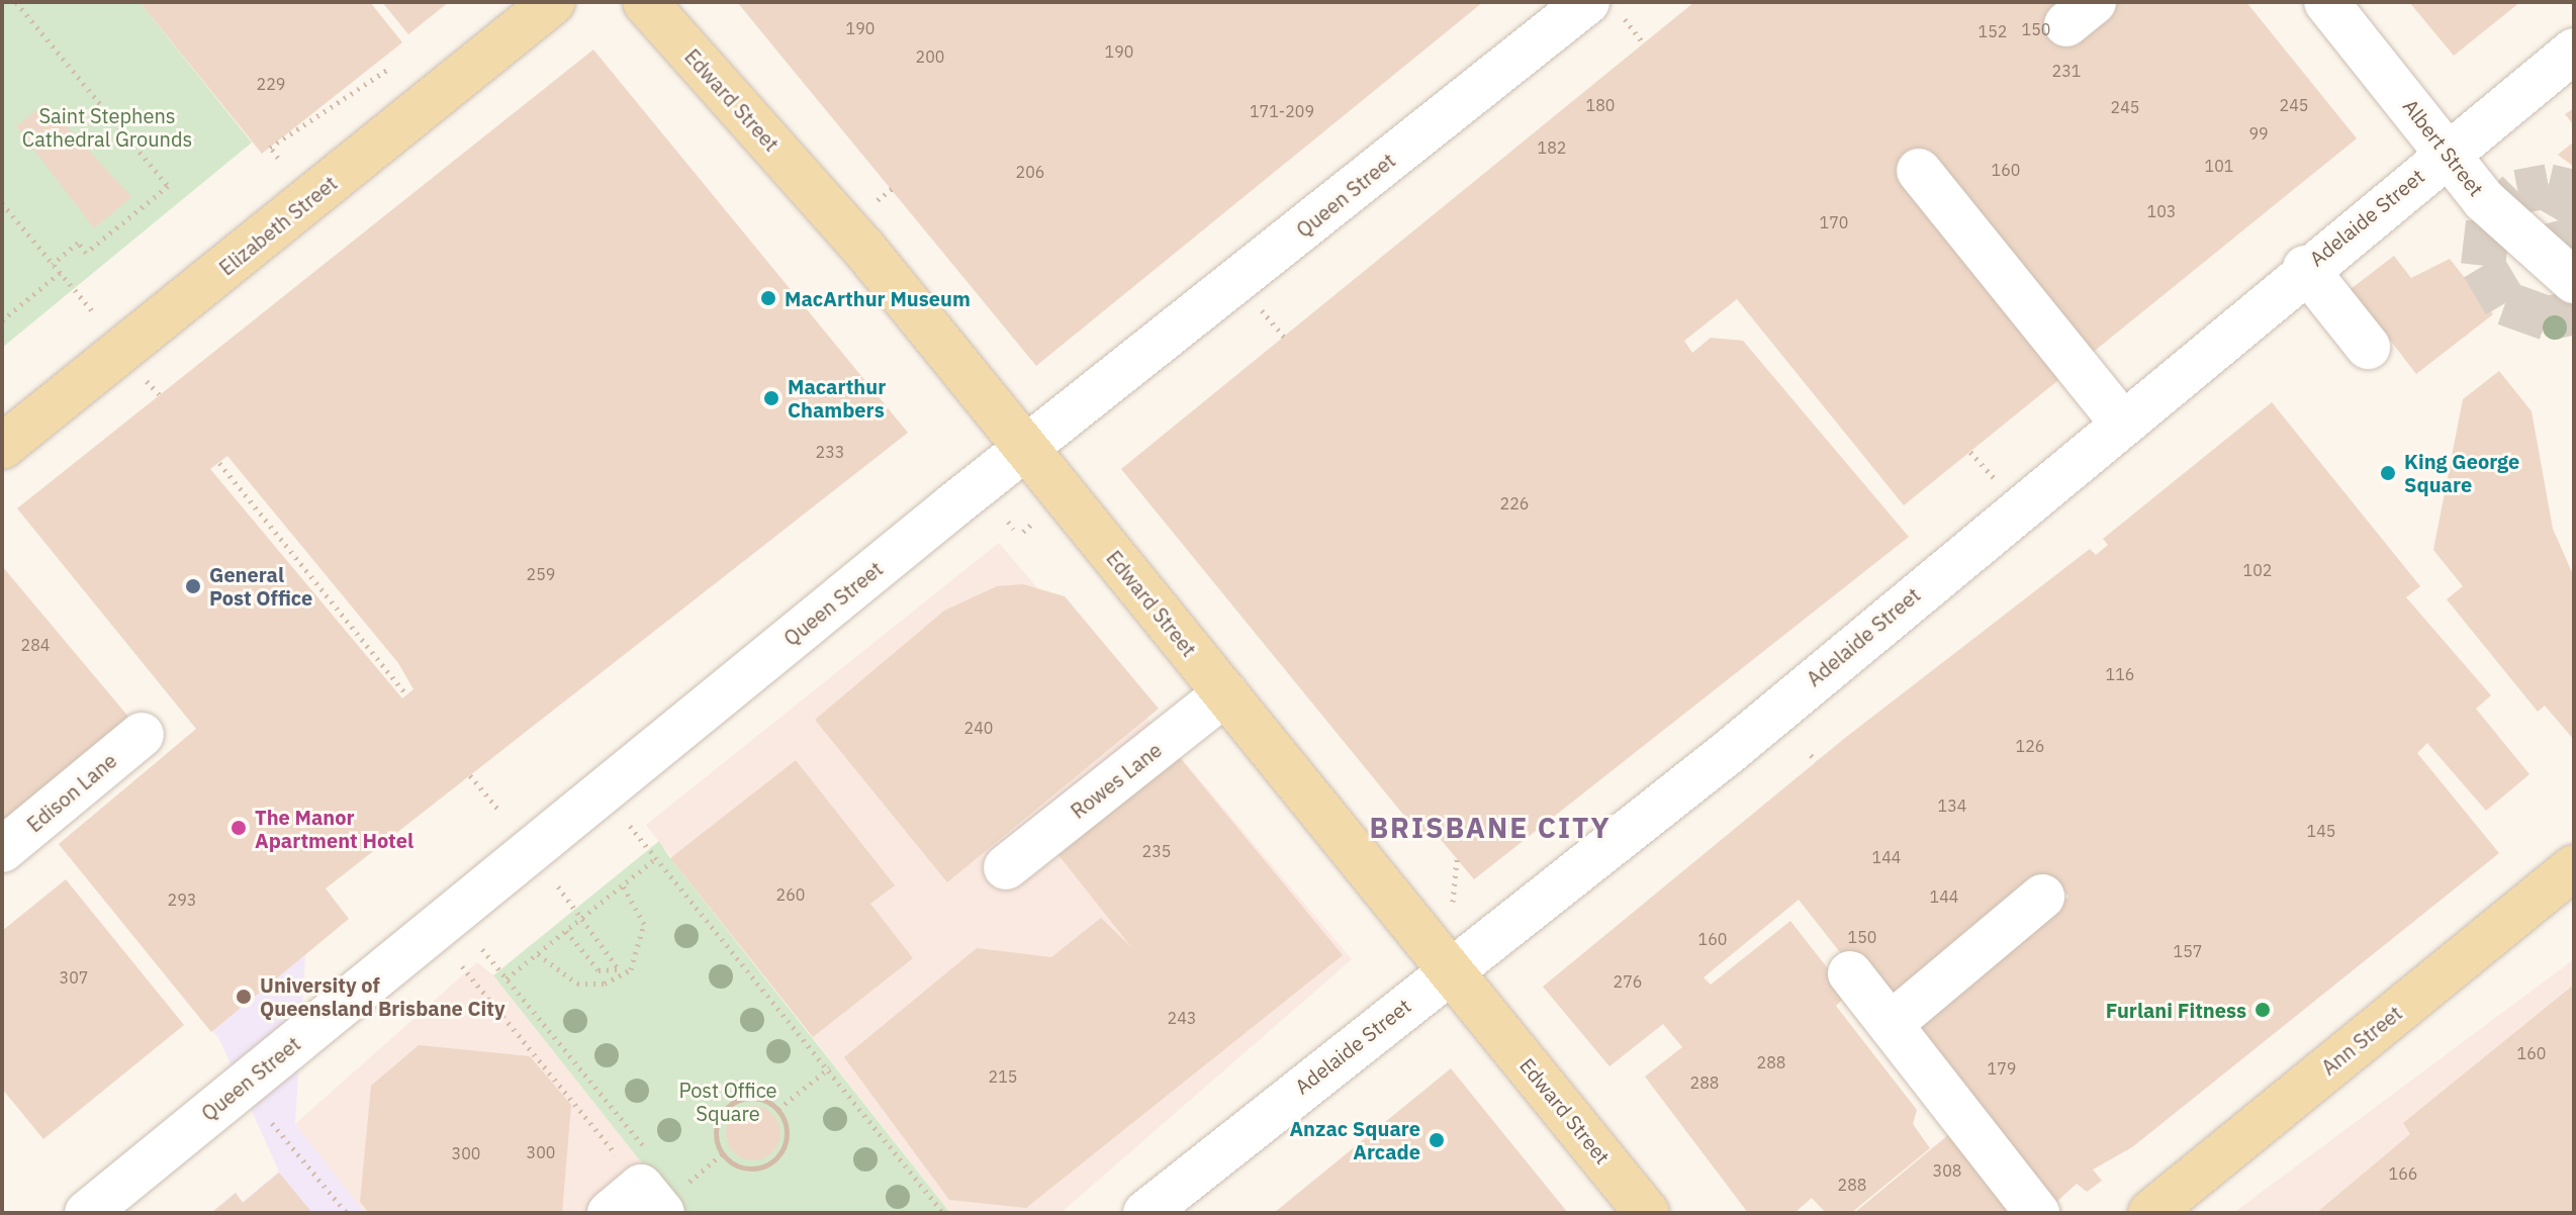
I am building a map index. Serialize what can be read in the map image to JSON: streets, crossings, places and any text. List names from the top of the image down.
{
  "streets": {
    "main road": ["Edward Street", "Elizabeth Street", "Ann Street"],
    "street": [
      "Albert Street",
      "Queen Street",
      "Adelaide Street",
      "Rowes Lane",
      "Edison Lane"
    ]
  },
  "crossings": [
    ["Edward Street", "Queen Street"],
    ["Edward Street", "Adelaide Street"],
    ["Edward Street", "Rowes Lane"],
    ["Albert Street", "Adelaide Street"]
  ],
  "districts": ["BRISBANE CITY"],
  "parks": ["Saint Stephens Cathedral Grounds", "Post Office Square"],
  "places": [
    "MacArthur Museum",
    "Macarthur Chambers",
    "King George Square",
    "General Post Office",
    "The Manor Apartment Hotel",
    "University of Queensland Brisbane City",
    "Furlani Fitness",
    "Anzac Square Arcade"
  ],
  "house_numbers": [
    "190",
    "150",
    "152",
    "190",
    "200",
    "231",
    "229",
    "180",
    "245",
    "245",
    "171-209",
    "99",
    "182",
    "101",
    "160",
    "206",
    "103",
    "170",
    "233",
    "226",
    "102",
    "259",
    "284",
    "116",
    "240",
    "126",
    "134",
    "145",
    "235",
    "144",
    "260",
    "144",
    "293",
    "150",
    "160",
    "157",
    "307",
    "276",
    "243",
    "160",
    "288",
    "179",
    "215",
    "288",
    "300",
    "300",
    "308",
    "166",
    "288"
  ]
}
